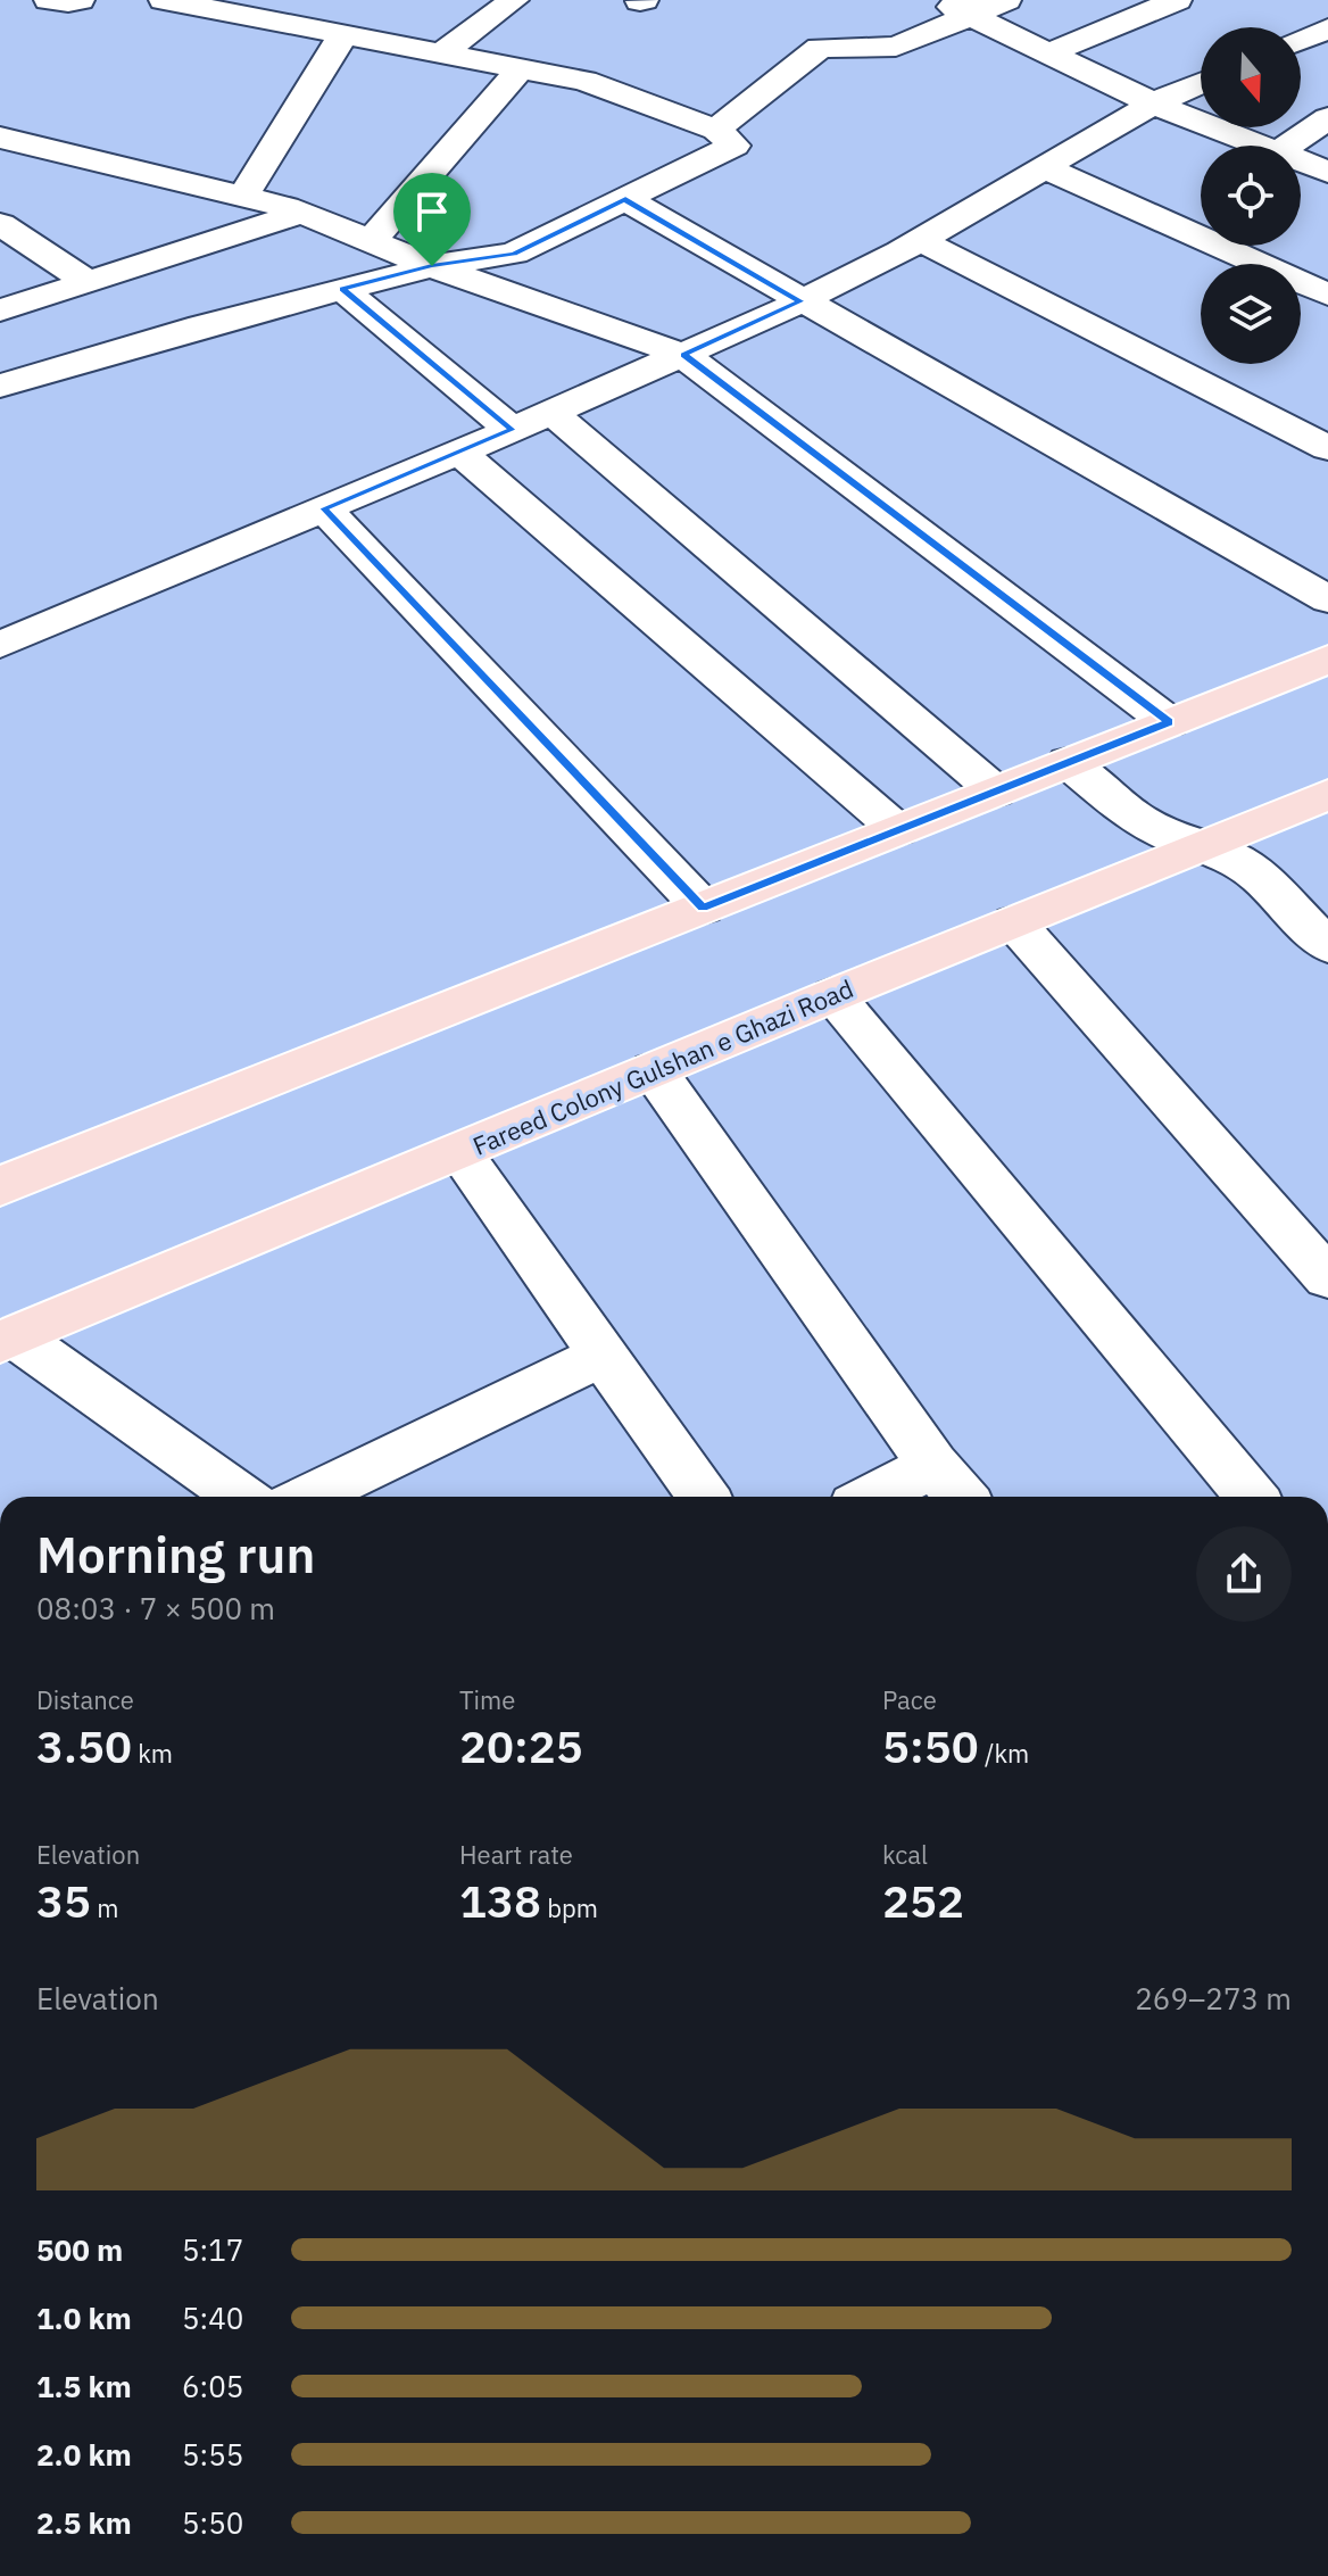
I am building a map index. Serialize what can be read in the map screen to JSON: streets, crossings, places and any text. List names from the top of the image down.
{
  "streets": {
    "main road": ["Fareed Colony Gulshan e Ghazi Road"]
  },
  "north": "bottom",
  "page": {
    "heading": ["Morning run", "08:03 · 7 × 500 m"],
    "stats": [
      ["Distance", "3.50 km"],
      ["Time", "20:25"],
      ["Pace", "5:50 /km"],
      ["Elevation", "35 m"],
      ["Heart rate", "138 bpm"],
      ["kcal", "252"]
    ],
    "chart": ["Elevation", "269–273 m"],
    "list": [
      {
        "name": "500 m",
        "note": "5:17"
      },
      {
        "name": "1.0 km",
        "note": "5:40"
      },
      {
        "name": "1.5 km",
        "note": "6:05"
      },
      {
        "name": "2.0 km",
        "note": "5:55"
      },
      {
        "name": "2.5 km",
        "note": "5:50"
      }
    ]
  }
}
